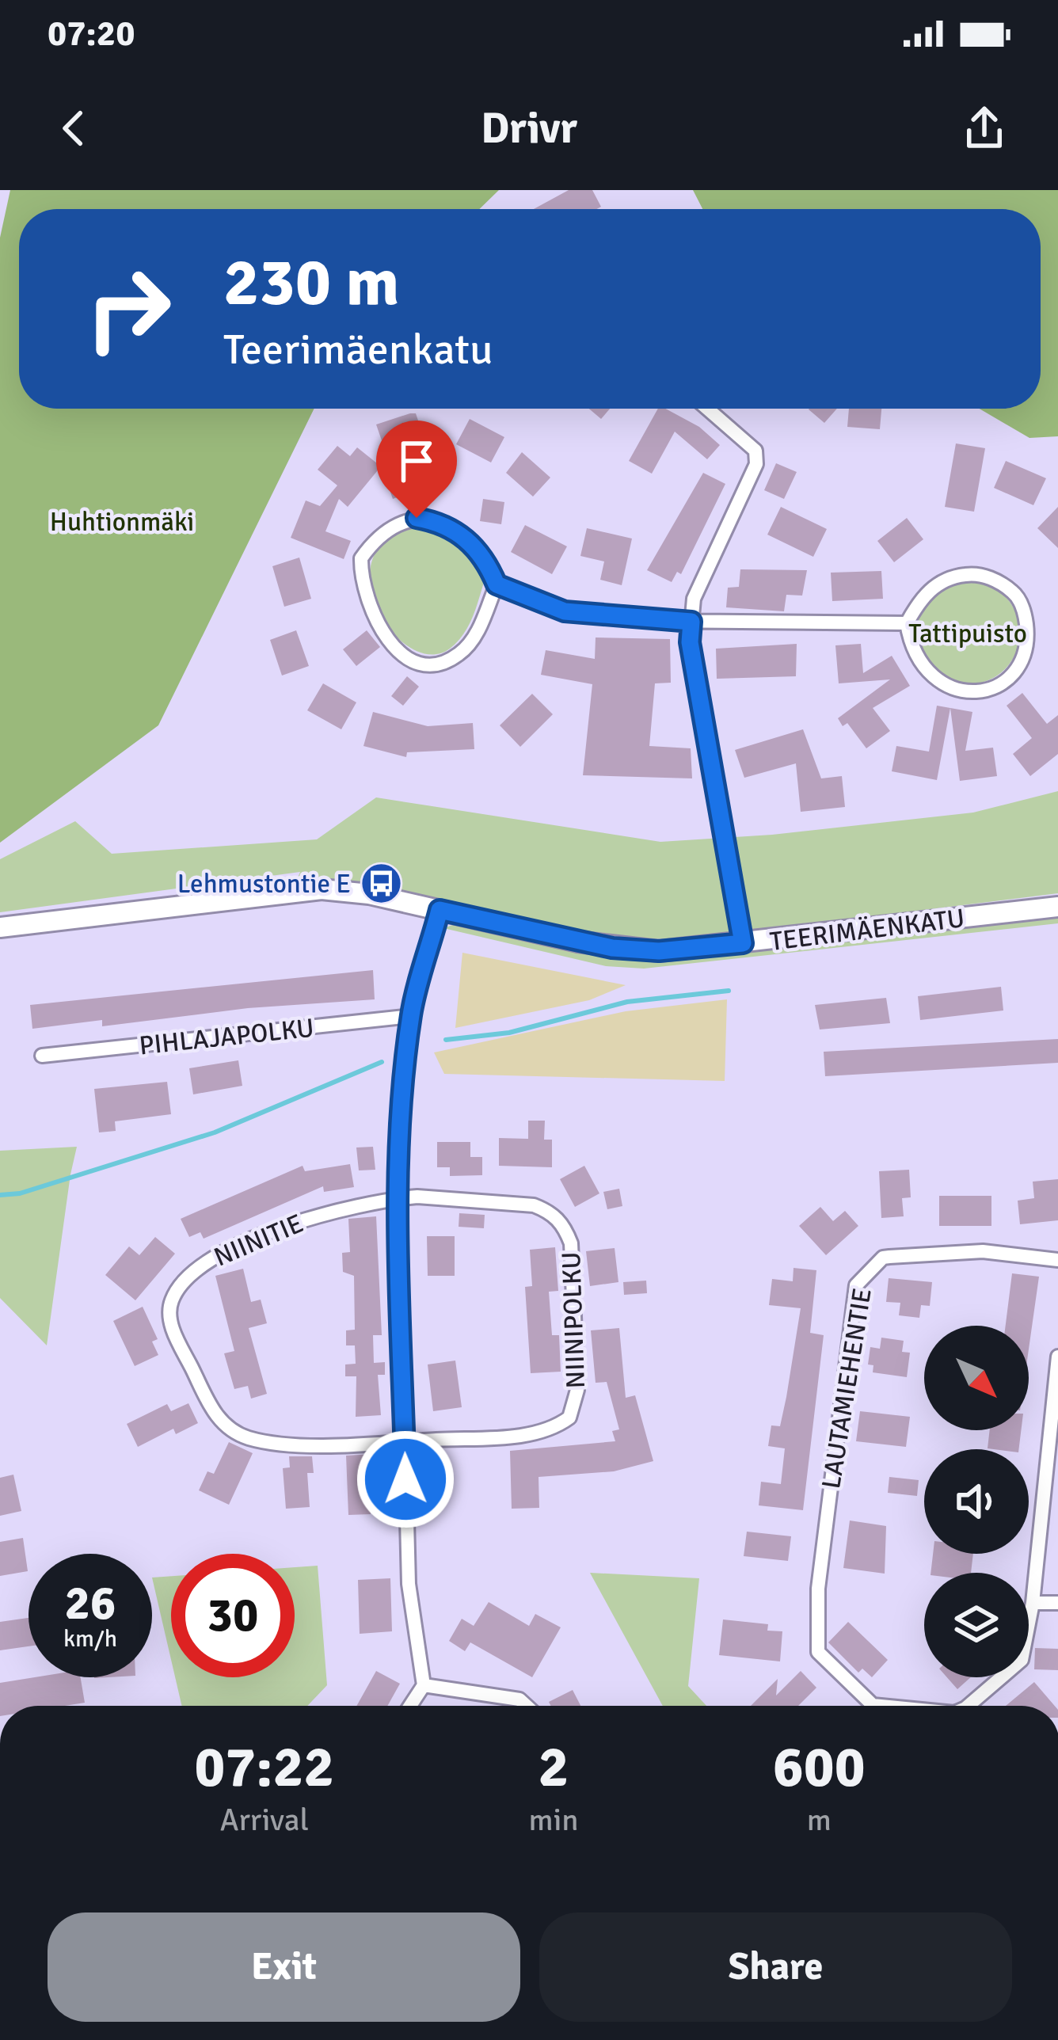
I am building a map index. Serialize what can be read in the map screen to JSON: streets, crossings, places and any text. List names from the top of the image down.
{
  "streets": {
    "street": [
      "TEERIMÄENKATU",
      "PIHLAJAPOLKU",
      "NIINITIE",
      "NIINIPOLKU",
      "LAUTAMIEHENTIE"
    ]
  },
  "crossings": [
    ["NIINITIE", "NIINIPOLKU"]
  ],
  "parks": ["Huhtionmäki", "Tattipuisto"],
  "places": {
    "bus stop": ["Lehmustontie E"]
  },
  "north": "bottom right",
  "page": {
    "status": "07:20",
    "header": "Drivr",
    "turn": ["230 m", "Teerimäenkatu"],
    "speed": "26 km/h",
    "limit": "30",
    "eta": [
      "07:22",
      "Arrival",
      "2",
      "min",
      "600",
      "m"
    ],
    "buttons": ["Exit", "Share"]
  }
}
